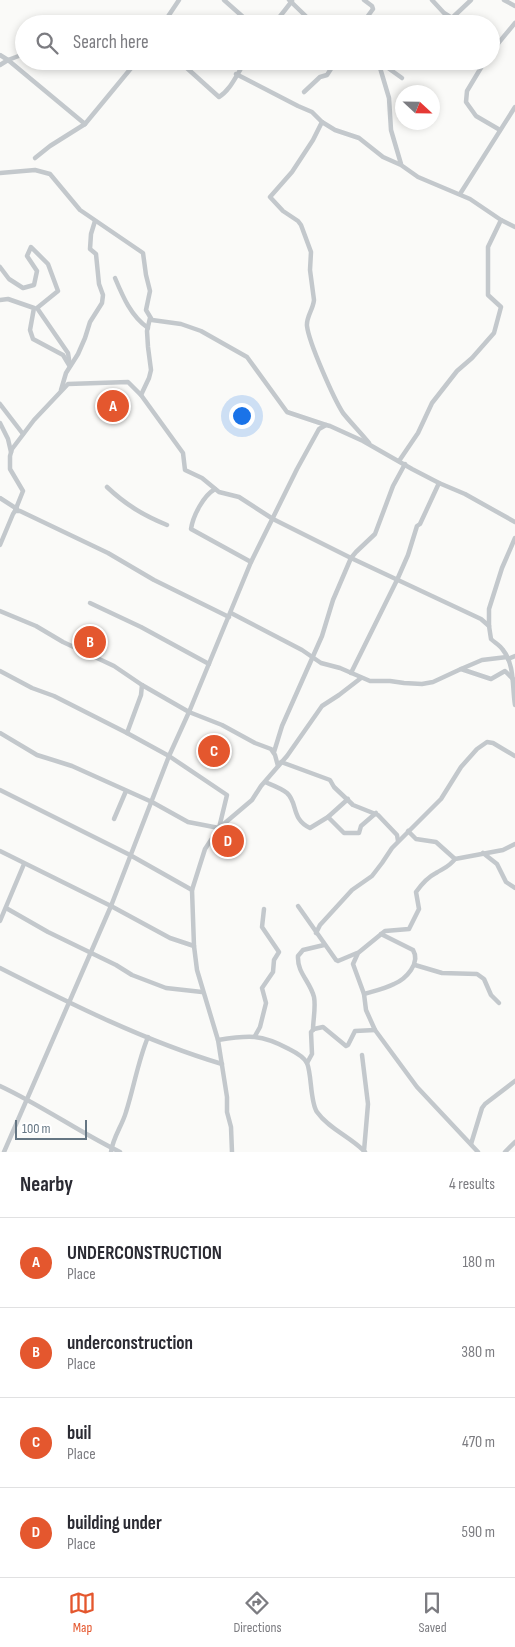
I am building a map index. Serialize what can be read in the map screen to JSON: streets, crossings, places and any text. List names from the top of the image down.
{
  "scale_bar": "100 m",
  "north": "right",
  "page": {
    "search": "Search here",
    "pins": [
      "A",
      "B",
      "C",
      "D"
    ],
    "scale": "100 m",
    "heading": ["Nearby", "4 results"],
    "list": [
      {
        "mark": "A",
        "name": "UNDERCONSTRUCTION",
        "note": "Place",
        "value": "180 m"
      },
      {
        "mark": "B",
        "name": "underconstruction",
        "note": "Place",
        "value": "380 m"
      },
      {
        "mark": "C",
        "name": "buil",
        "note": "Place",
        "value": "470 m"
      },
      {
        "mark": "D",
        "name": "building under",
        "note": "Place",
        "value": "590 m"
      }
    ],
    "nav": ["Map", "Directions", "Saved"]
  }
}
